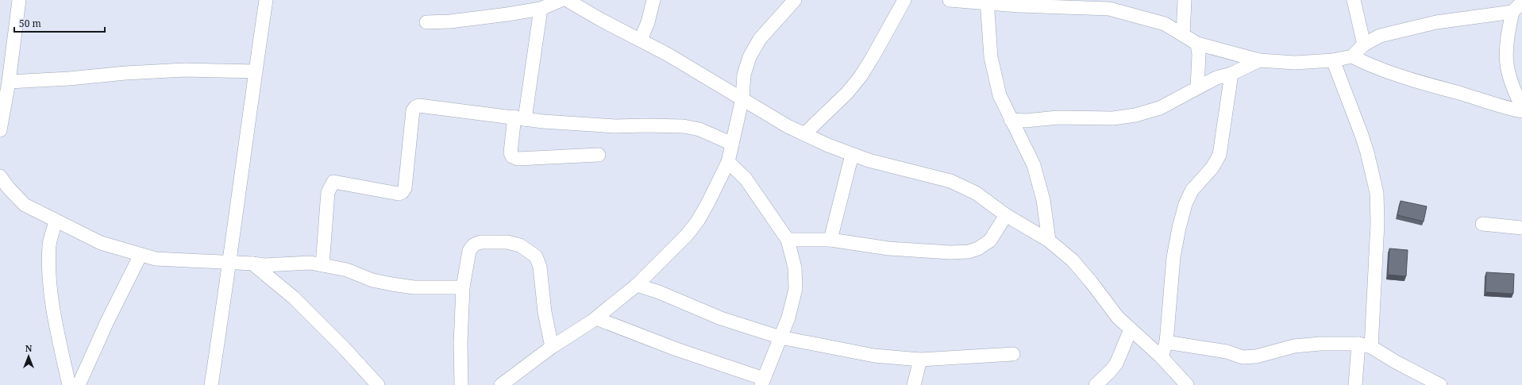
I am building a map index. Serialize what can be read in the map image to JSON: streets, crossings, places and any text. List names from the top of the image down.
{
  "scale_bar": "50 m",
  "north": "top"
}
